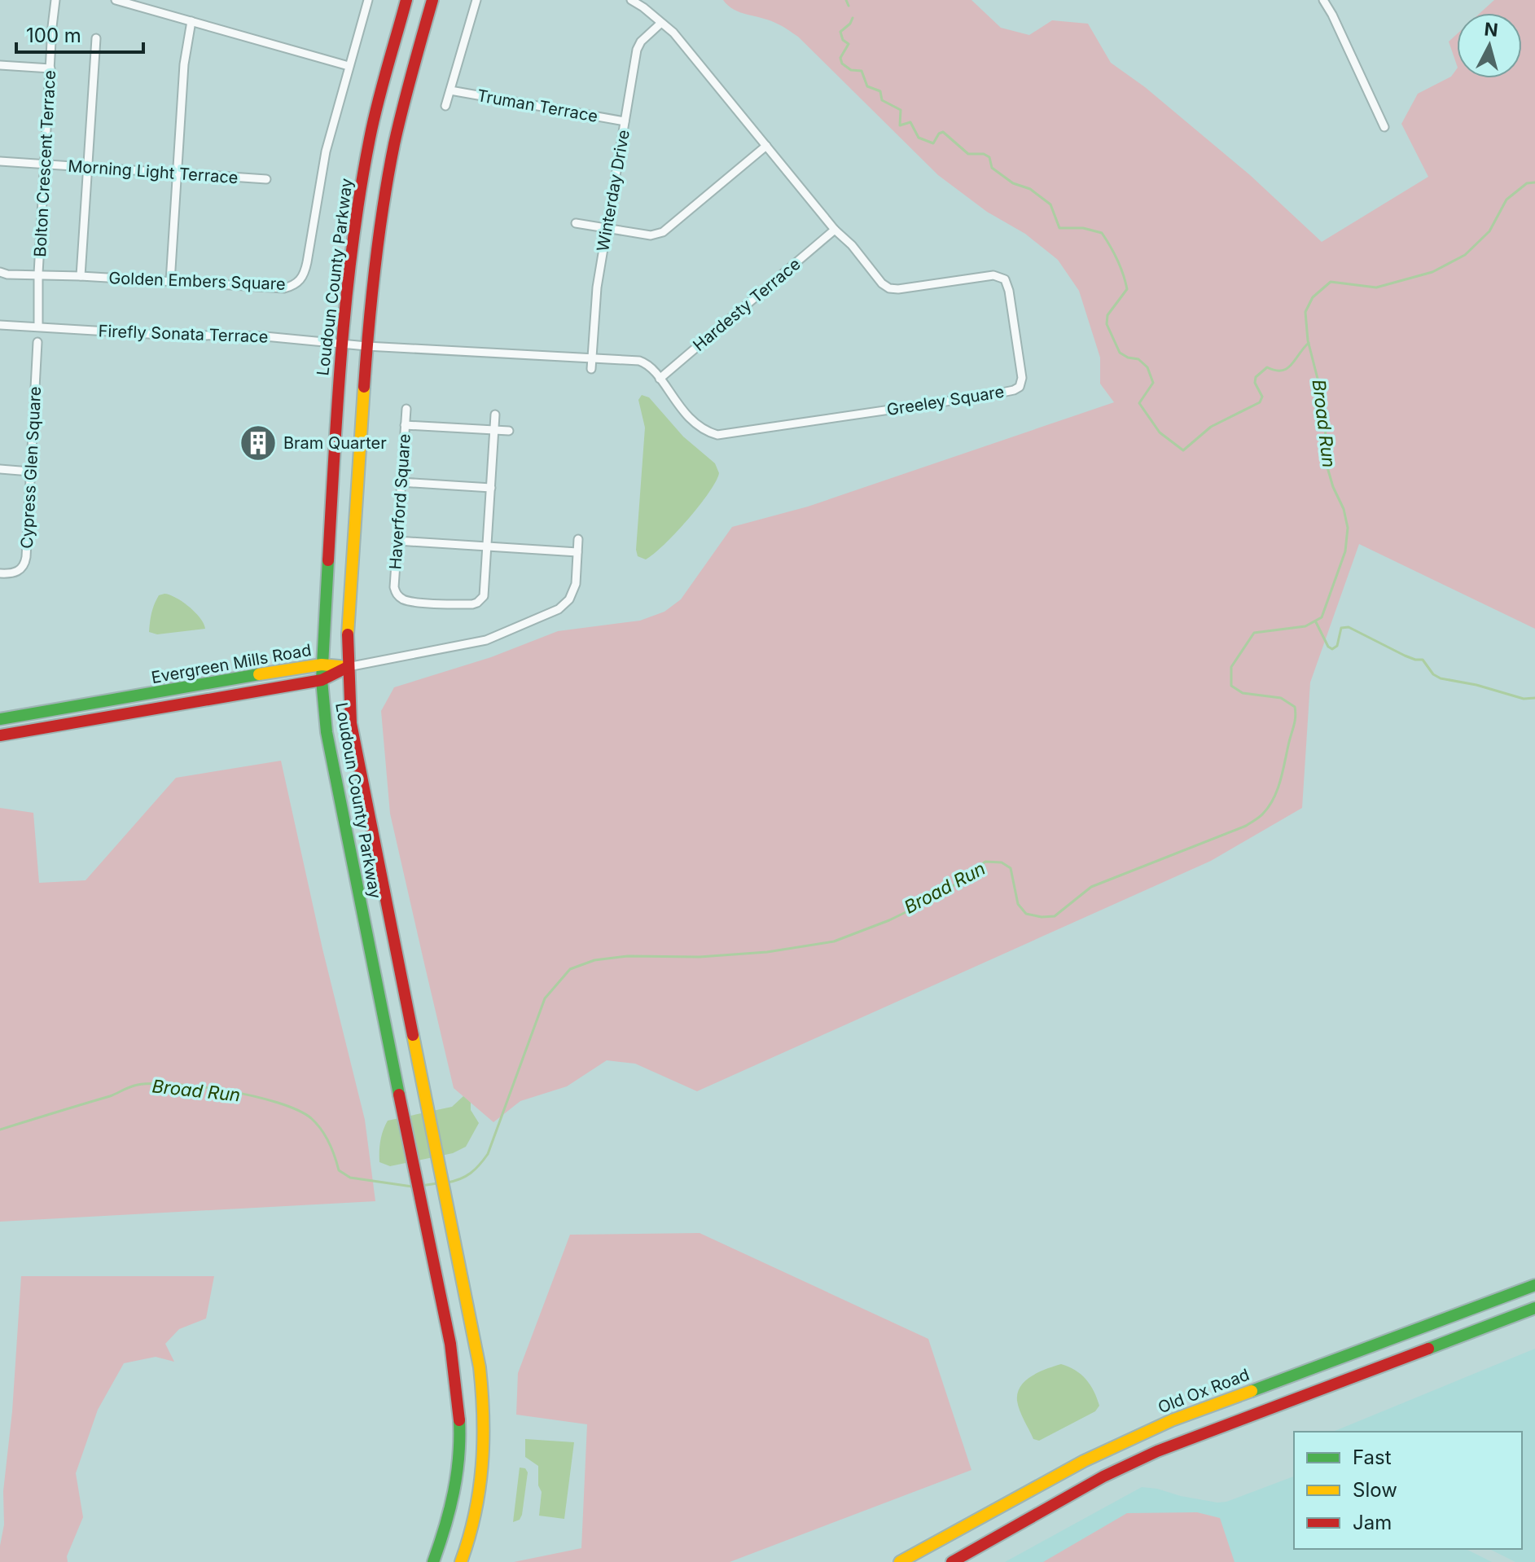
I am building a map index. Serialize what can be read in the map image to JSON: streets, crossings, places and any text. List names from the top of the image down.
{
  "streets": {
    "main road": ["Loudoun County Parkway", "Evergreen Mills Road", "Old Ox Road"],
    "street": [
      "Truman Terrace",
      "Bolton Crescent Terrace",
      "Morning Light Terrace",
      "Winterday Drive",
      "Golden Embers Square",
      "Hardesty Terrace",
      "Firefly Sonata Terrace",
      "Greeley Square",
      "Cypress Glen Square",
      "Haverford Square"
    ]
  },
  "crossings": [
    ["Truman Terrace", "Winterday Drive"],
    ["Bolton Crescent Terrace", "Morning Light Terrace"],
    ["Bolton Crescent Terrace", "Golden Embers Square"],
    ["Bolton Crescent Terrace", "Firefly Sonata Terrace"],
    ["Winterday Drive", "Greeley Square"],
    ["Loudoun County Parkway", "Firefly Sonata Terrace"],
    ["Loudoun County Parkway", "Greeley Square"],
    ["Loudoun County Parkway", "Evergreen Mills Road"],
    ["Hardesty Terrace", "Greeley Square"],
    ["Firefly Sonata Terrace", "Greeley Square"]
  ],
  "water": ["Broad Run"],
  "places": {
    "building": ["Bram Quarter"]
  },
  "legend": ["Fast", "Slow", "Jam"],
  "scale_bar": "100 m",
  "north": "top"
}
